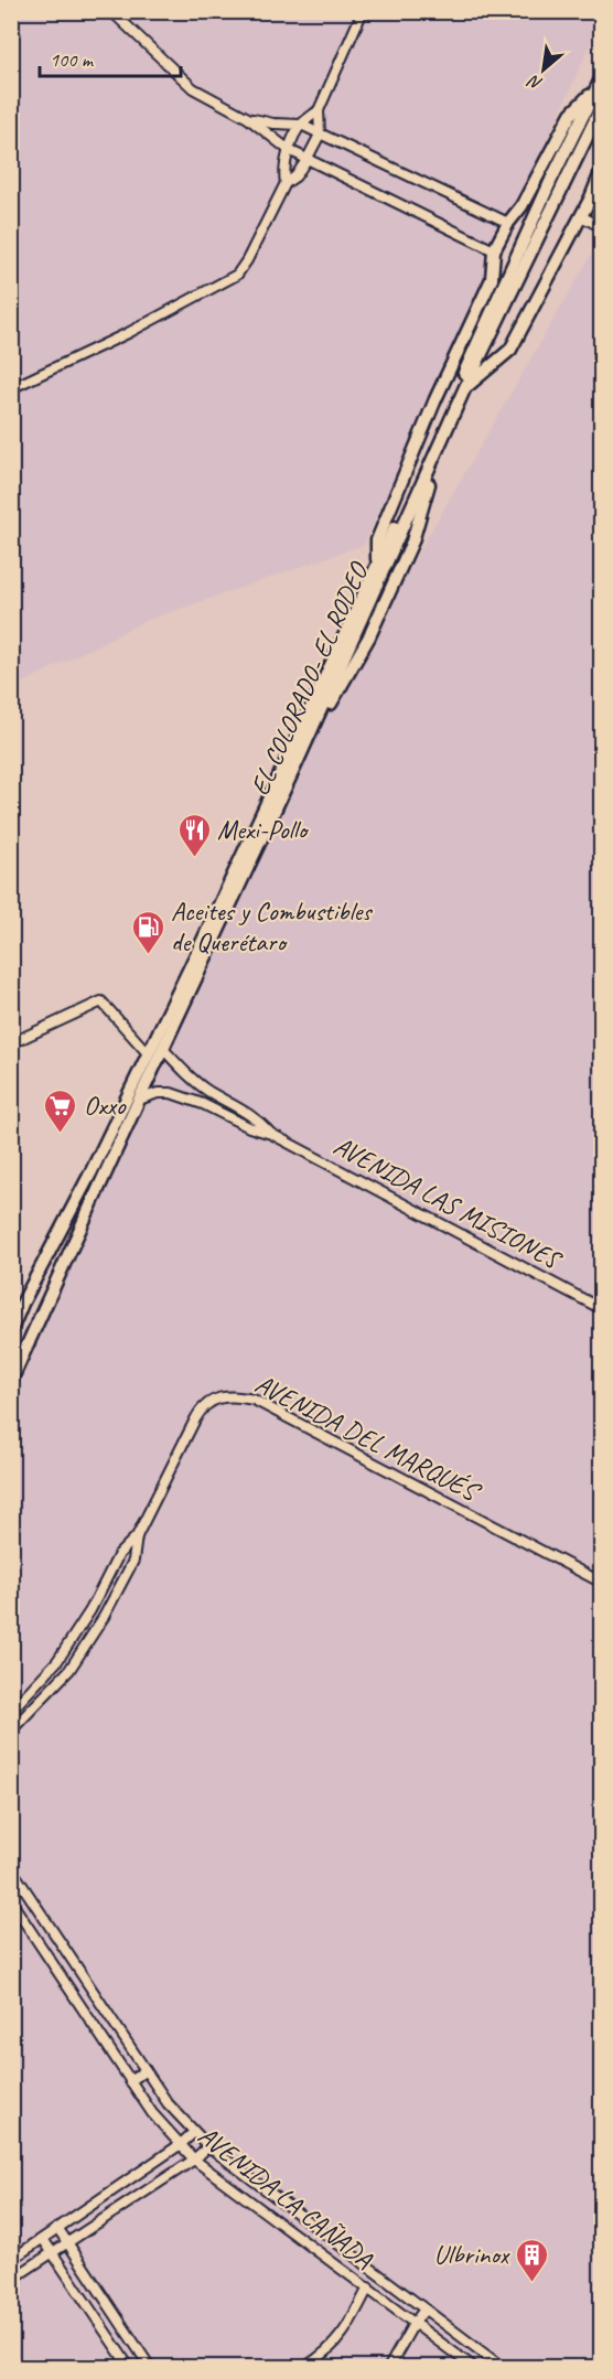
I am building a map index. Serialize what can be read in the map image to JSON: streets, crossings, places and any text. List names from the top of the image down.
{
  "streets": {
    "main road": ["EL COLORADO- EL RODEO"],
    "street": ["AVENIDA LAS MISIONES", "AVENIDA DEL MARQUÉS", "AVENIDA LA CAÑADA"]
  },
  "crossings": [
    ["EL COLORADO- EL RODEO", "AVENIDA LAS MISIONES"]
  ],
  "places": {
    "restaurant": ["Mexi-Pollo"],
    "fuel station": ["Aceites y Combustibles de Querétaro"],
    "supermarket": ["Oxxo"],
    "building": ["Ulbrinox"]
  },
  "scale_bar": "100 m",
  "north": "bottom left"
}
